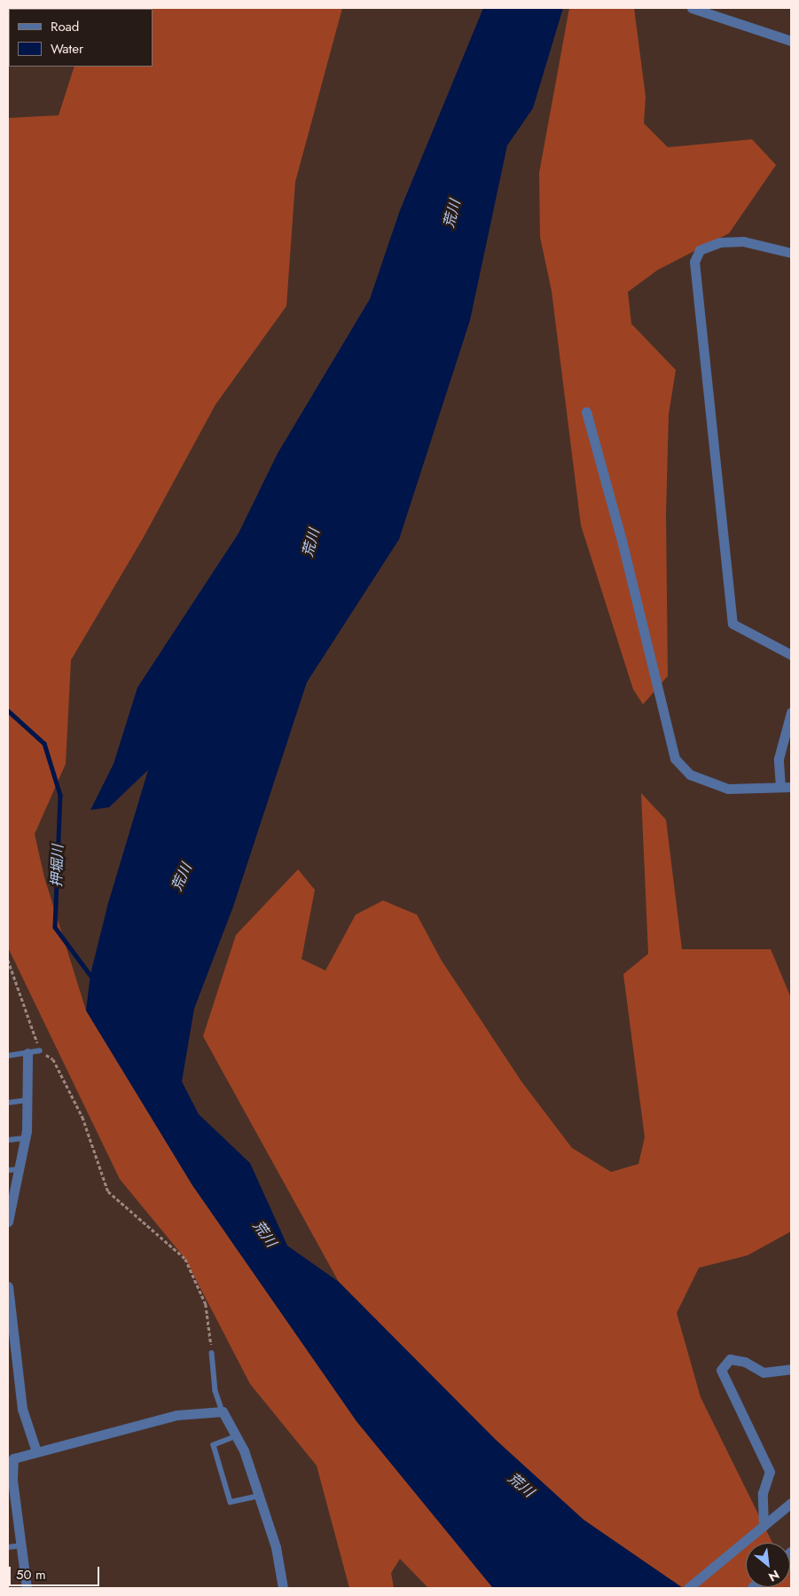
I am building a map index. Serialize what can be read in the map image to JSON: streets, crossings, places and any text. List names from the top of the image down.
{
  "water": ["荒川", "押堀川"],
  "legend": ["Road", "Water"],
  "scale_bar": "50 m",
  "north": "bottom right"
}
